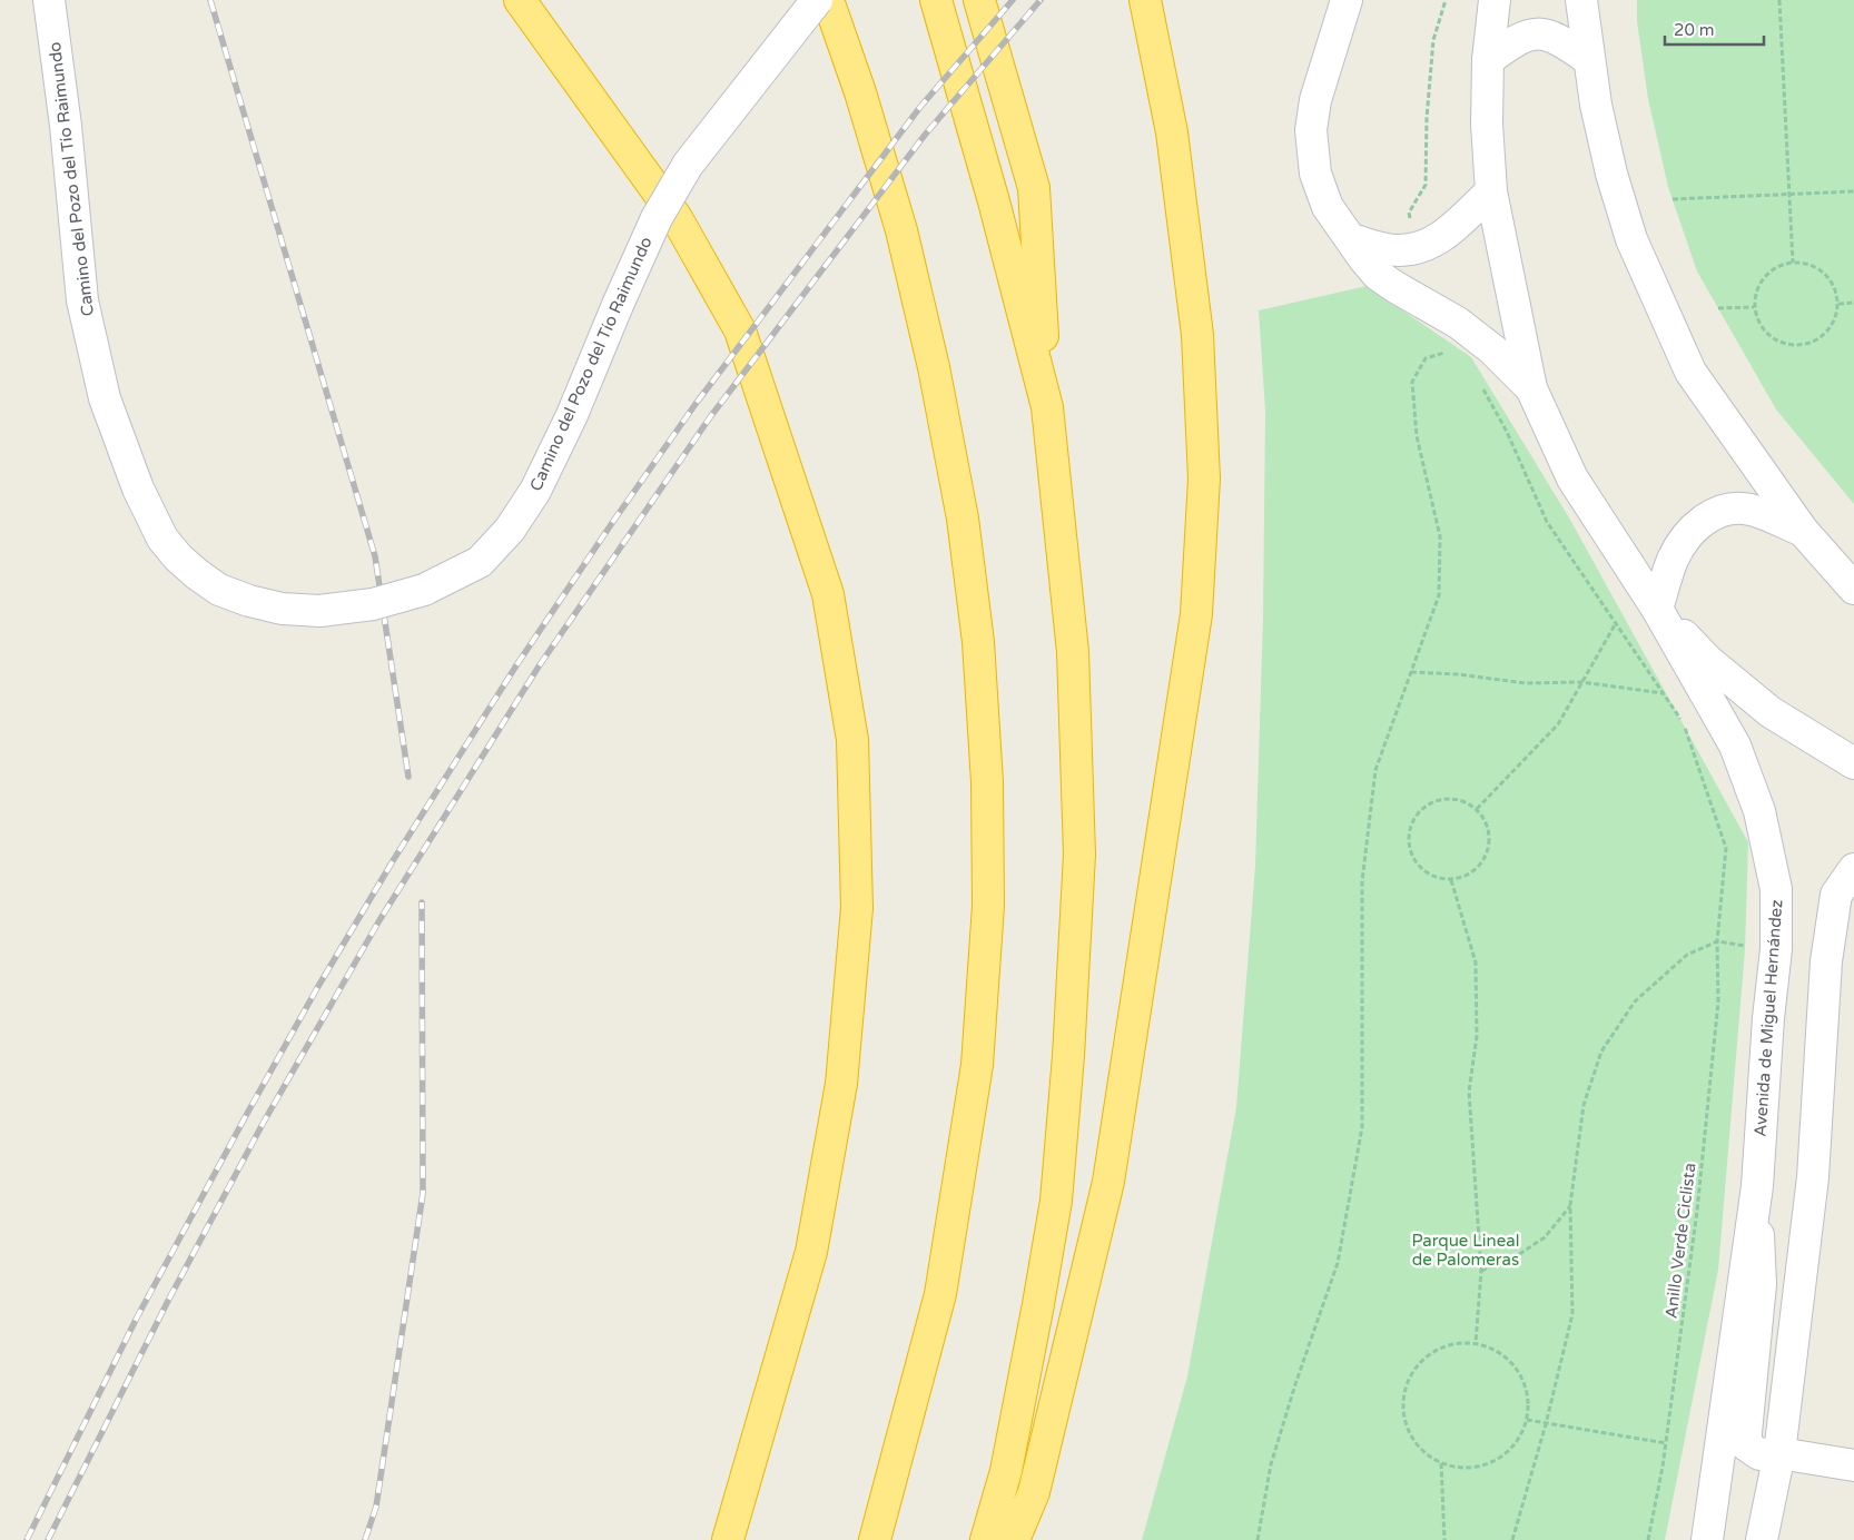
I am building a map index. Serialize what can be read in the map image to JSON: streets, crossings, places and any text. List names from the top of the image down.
{
  "streets": {
    "street": ["Camino del Pozo del Tío Raimundo", "Avenida de Miguel Hernández"],
    "path": ["Anillo Verde Ciclista"]
  },
  "parks": ["Parque Lineal de Palomeras"],
  "scale_bar": "20 m"
}
